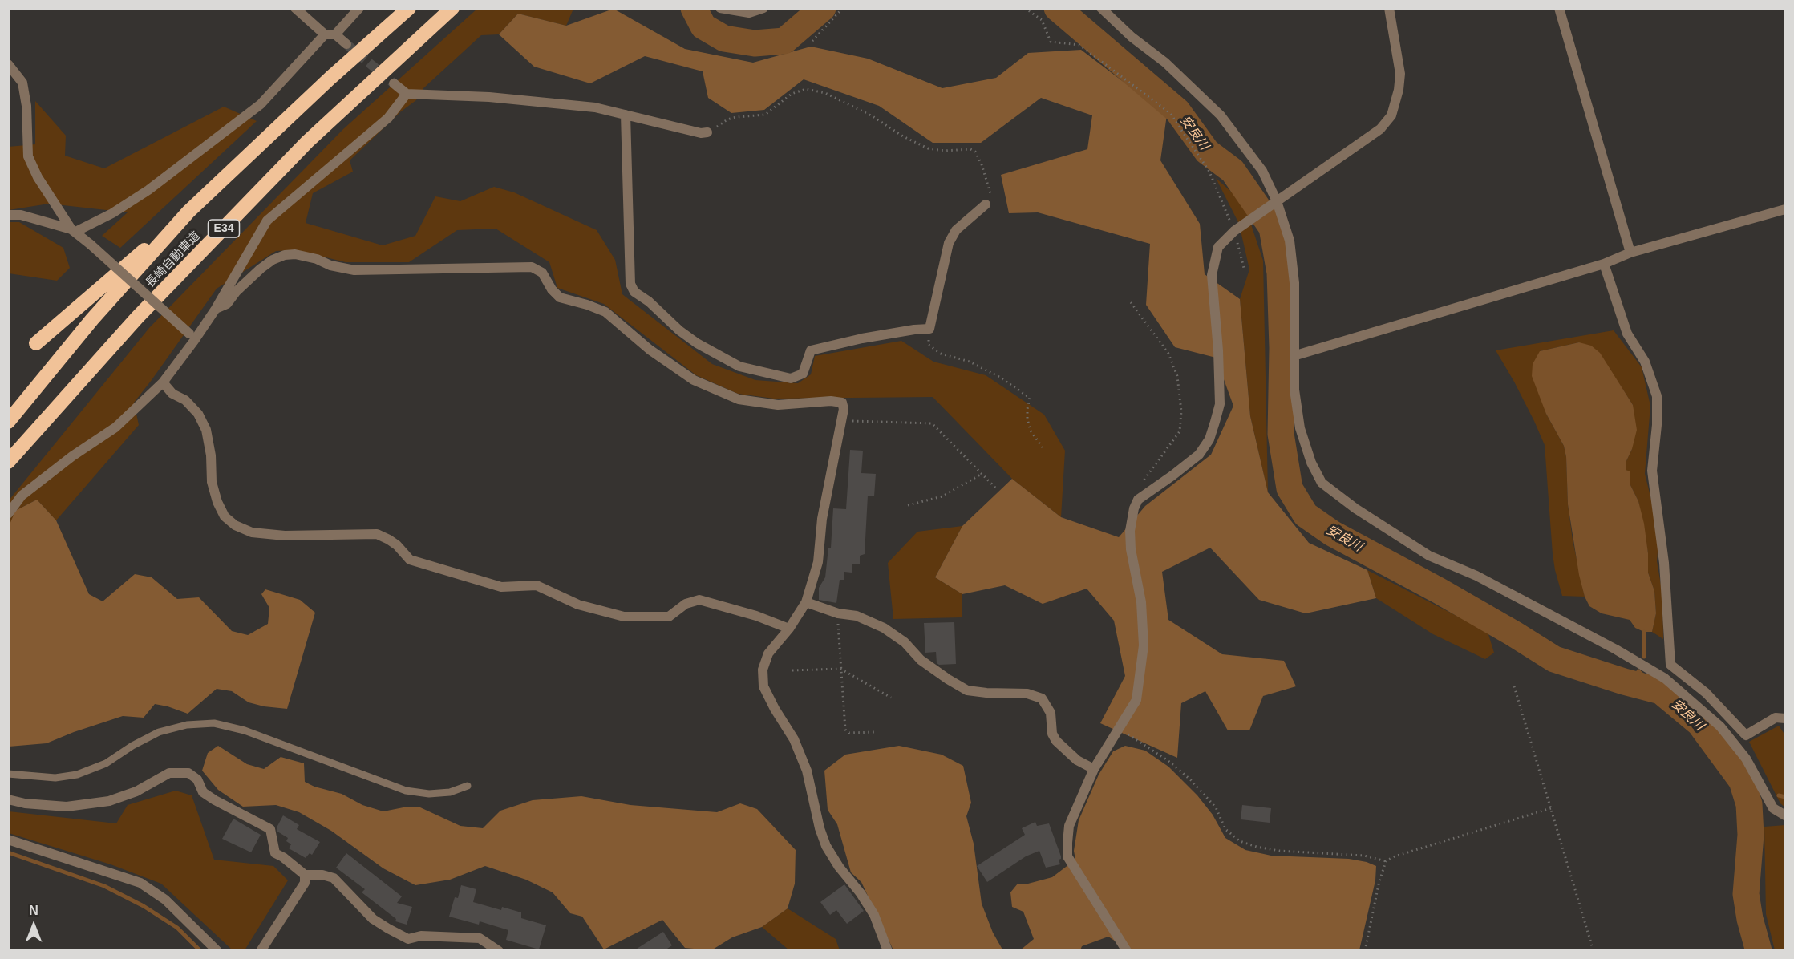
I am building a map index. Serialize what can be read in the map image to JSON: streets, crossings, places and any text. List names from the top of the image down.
{
  "streets": {
    "highway": ["E34", "長崎自動車道"]
  },
  "water": ["安良川"],
  "north": "top"
}
